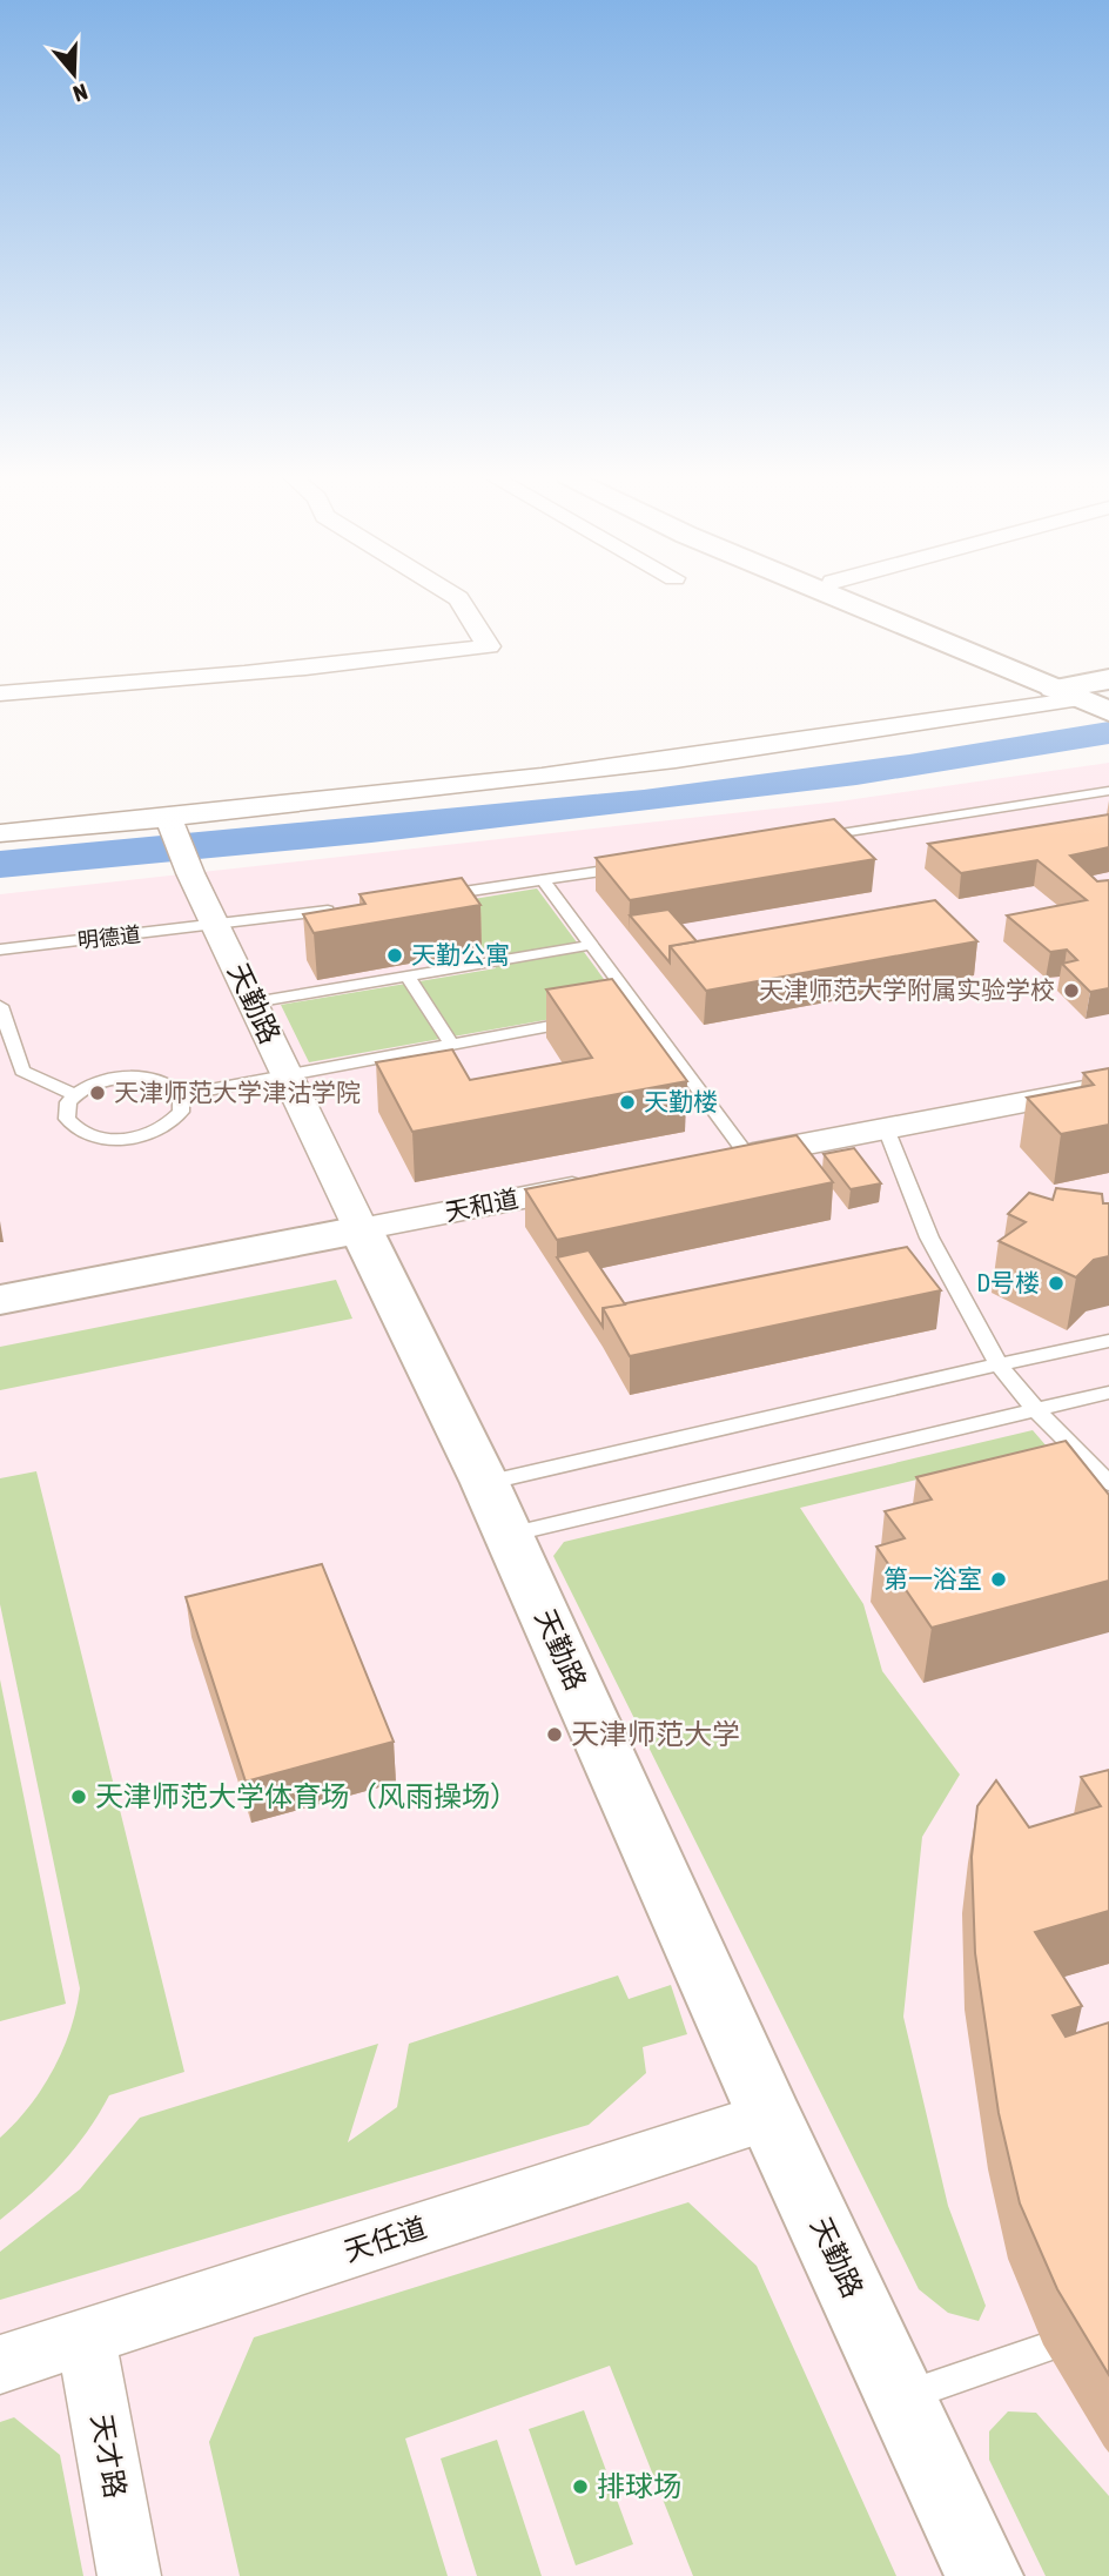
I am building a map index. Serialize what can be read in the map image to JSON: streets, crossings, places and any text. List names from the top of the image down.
{
  "streets": {
    "main road": ["天勤路", "天和道"],
    "street": ["天任道", "天才路"],
    "lane": ["明德道"]
  },
  "crossings": [
    ["明德道", "天勤路"],
    ["天勤路", "天和道"],
    ["天勤路", "天任道"],
    ["天任道", "天才路"]
  ],
  "places": [
    "天勤公寓",
    "天津师范大学附属实验学校",
    "天津师范大学津沽学院",
    "天勤楼",
    "D号楼",
    "第一浴室",
    "天津师范大学",
    "天津师范大学体育场（风雨操场）",
    "排球场"
  ],
  "north": "bottom"
}
